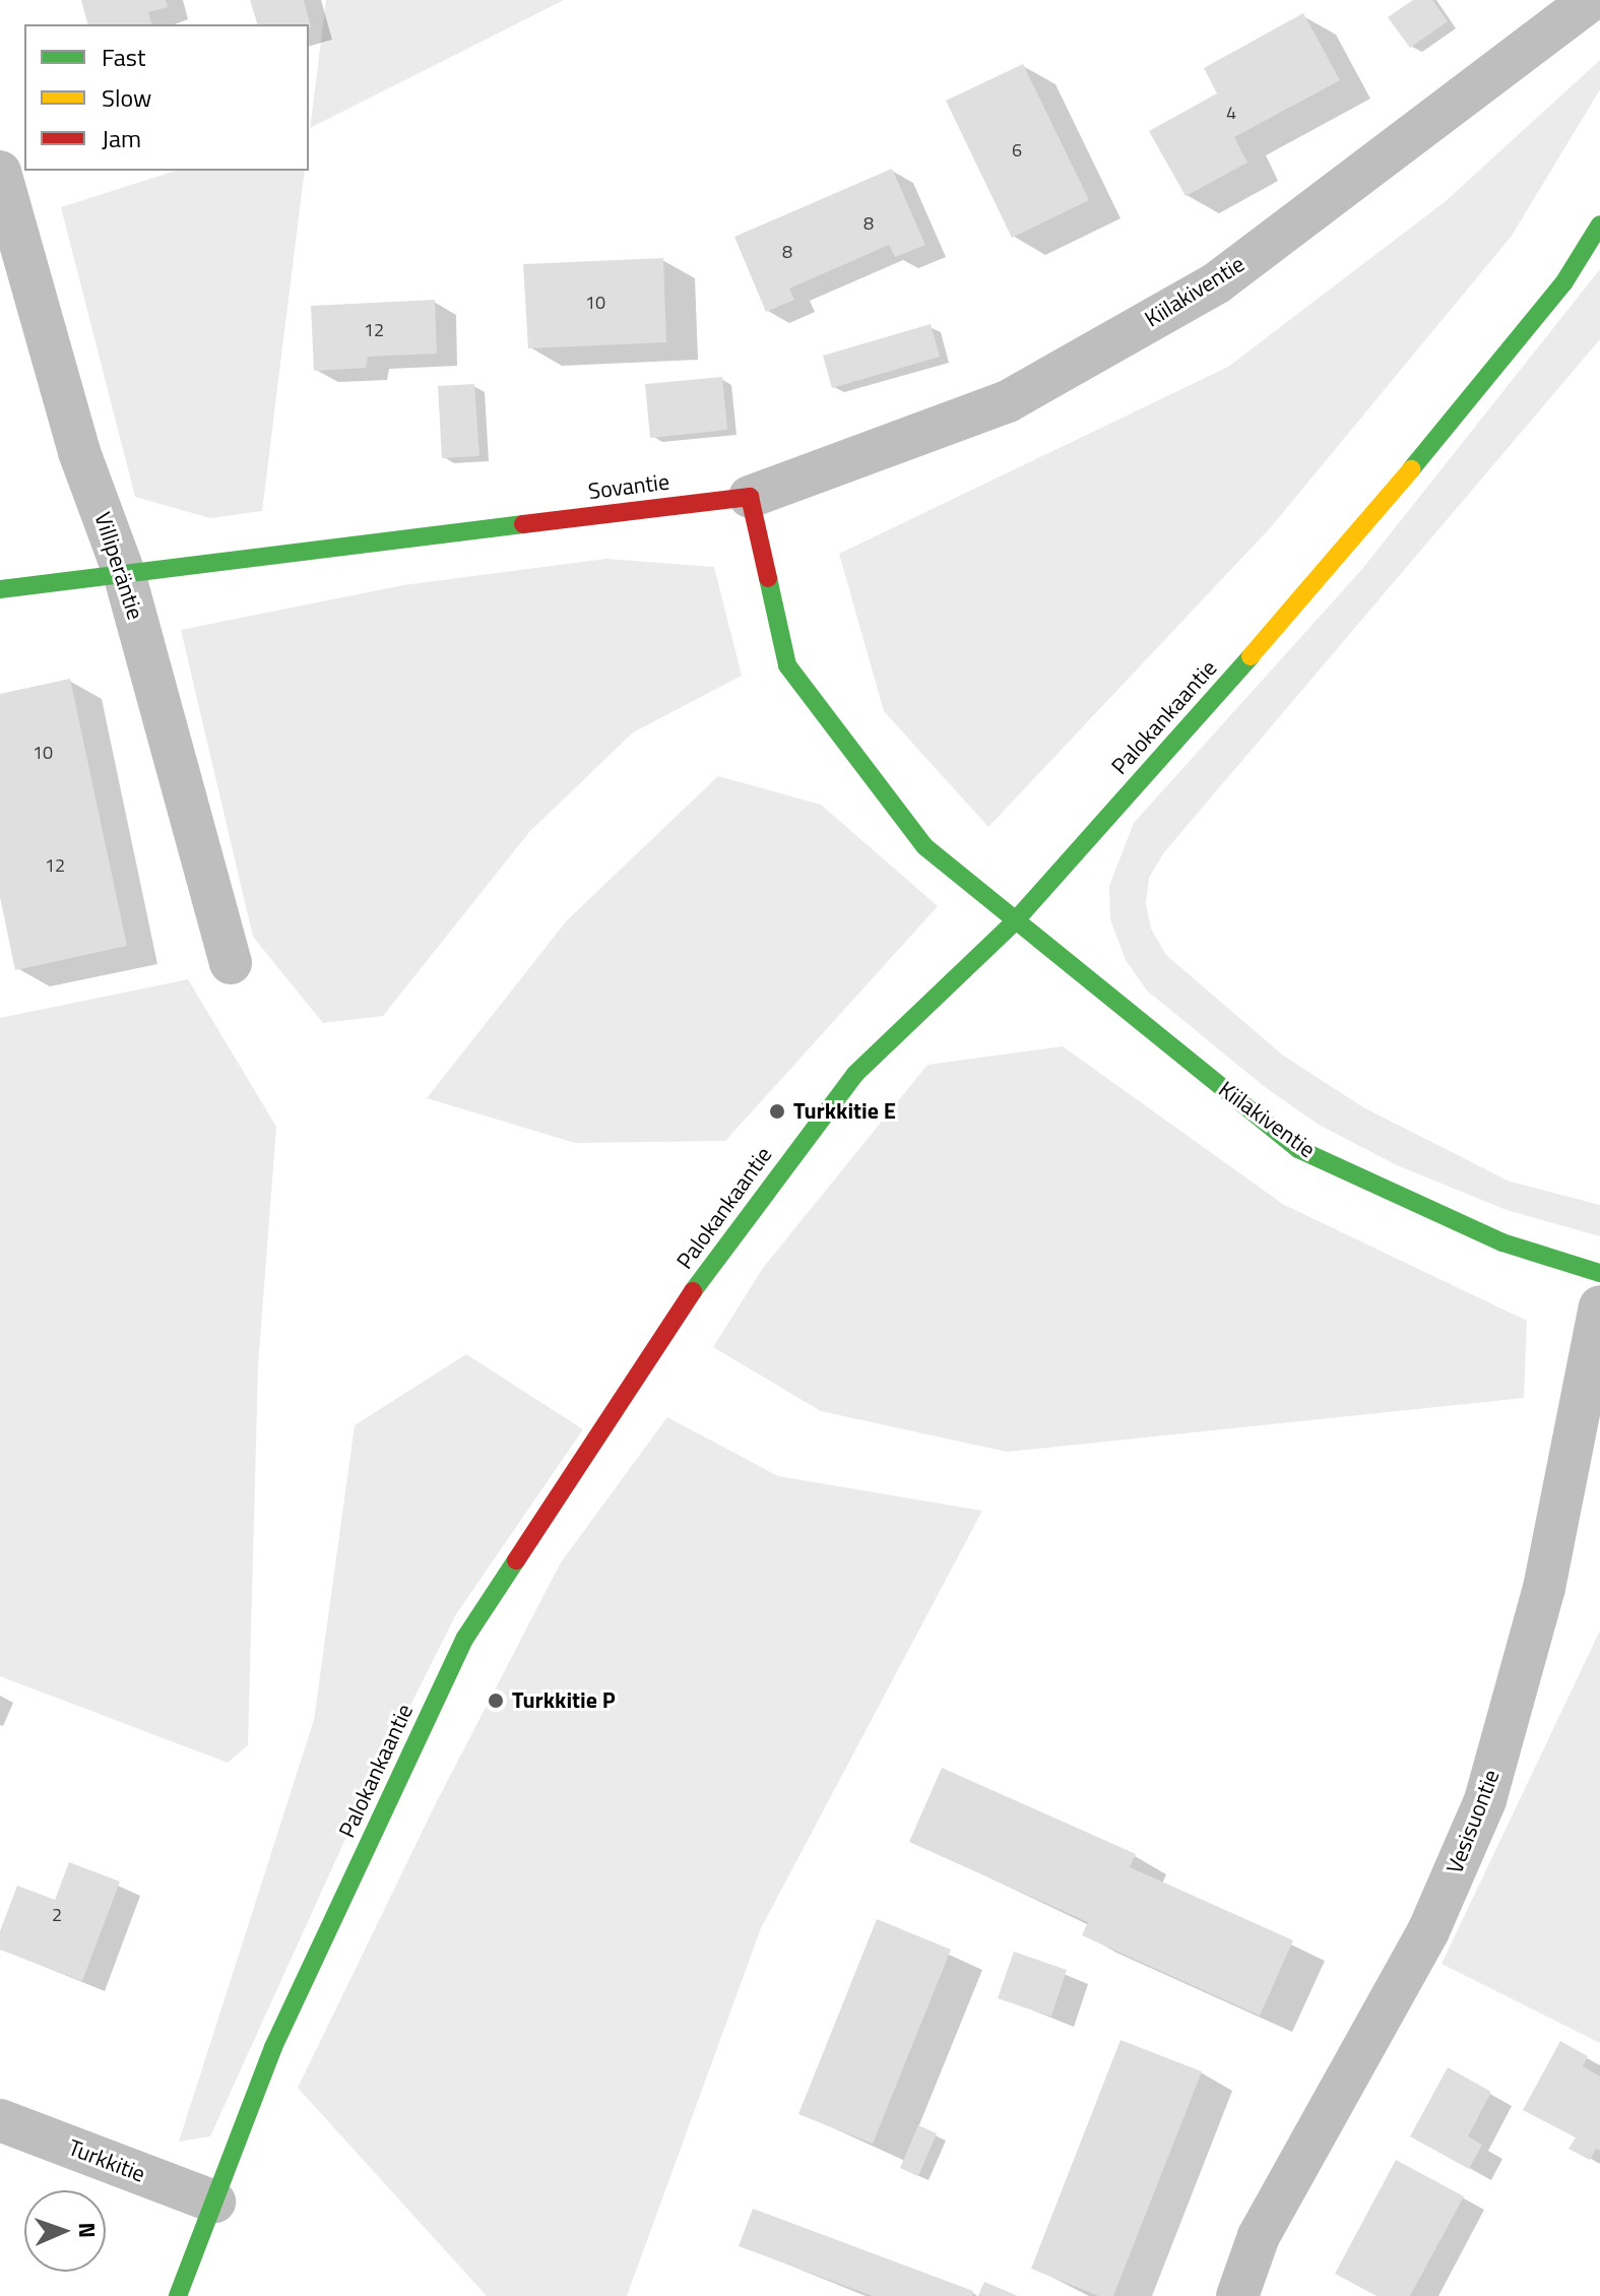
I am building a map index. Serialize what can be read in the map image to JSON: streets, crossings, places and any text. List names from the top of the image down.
{
  "streets": {
    "main road": ["Kiilakiventie", "Sovantie", "Palokankaantie"],
    "street": ["Villiperäntie", "Vesisuontie", "Turkkitie"]
  },
  "crossings": [
    ["Kiilakiventie", "Sovantie"],
    ["Kiilakiventie", "Palokankaantie"],
    ["Sovantie", "Villiperäntie"],
    ["Palokankaantie", "Turkkitie"]
  ],
  "places": ["Turkkitie E", "Turkkitie P"],
  "house_numbers": [
    "4",
    "6",
    "8",
    "8",
    "10",
    "12",
    "10",
    "12",
    "2"
  ],
  "legend": ["Fast", "Slow", "Jam"],
  "north": "right"
}
